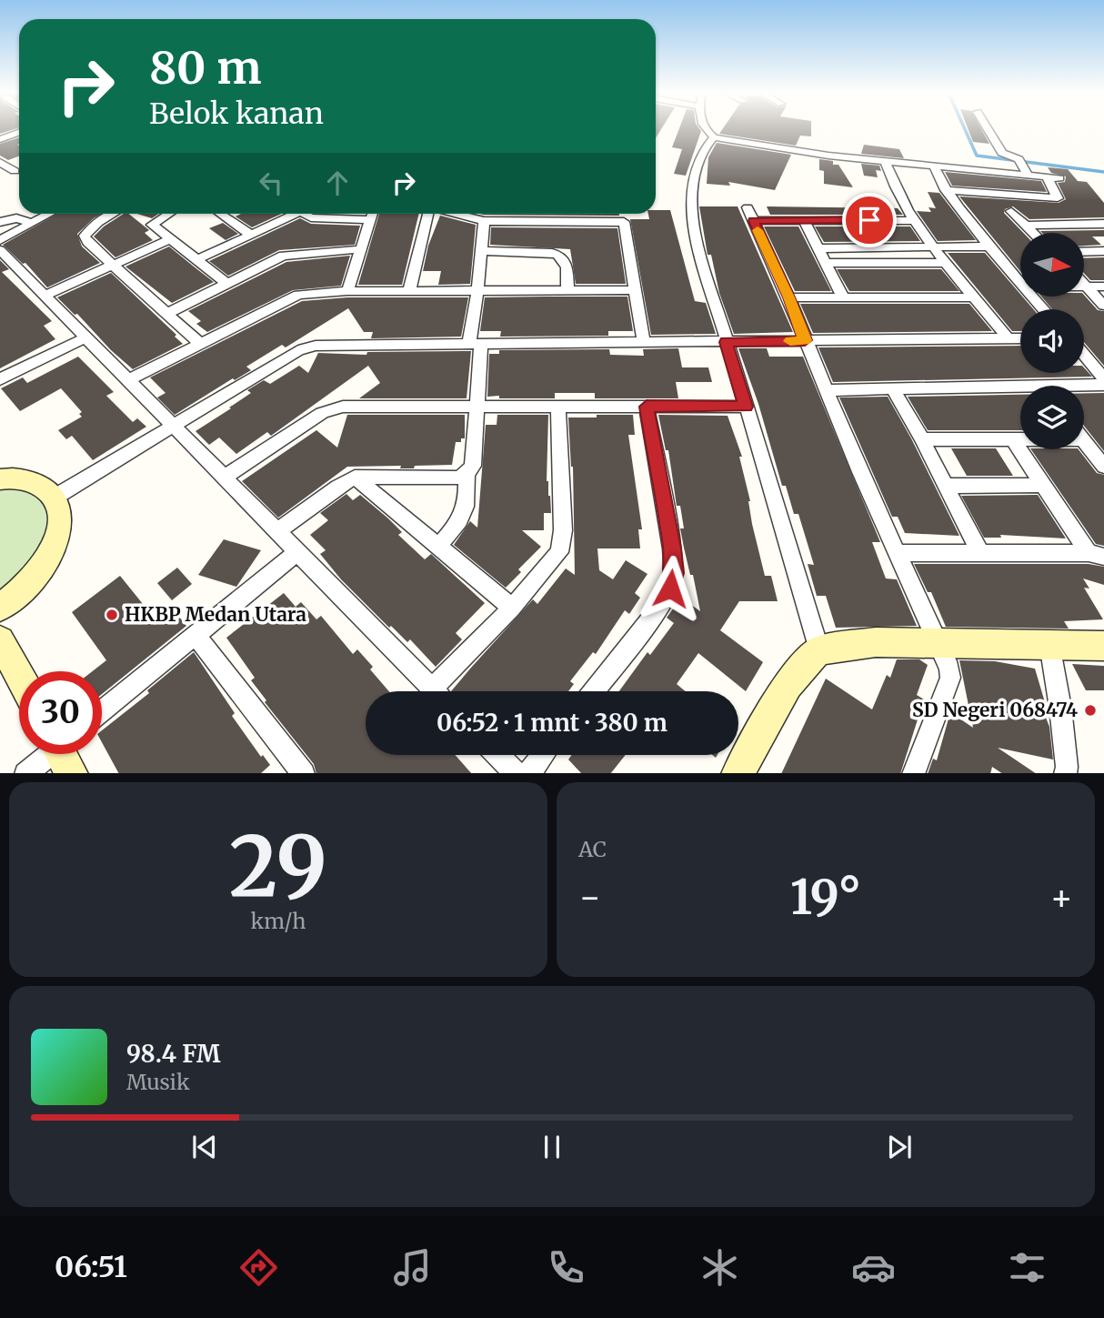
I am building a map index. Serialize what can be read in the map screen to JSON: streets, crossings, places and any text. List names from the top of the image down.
{
  "places": ["HKBP Medan Utara", "SD Negeri 068474"],
  "north": "right",
  "page": {
    "turn": ["80 m", "Belok kanan"],
    "limit": "30",
    "trip": "06:52 · 1 mnt · 380 m",
    "tile": [
      ["29", "km/h"],
      "AC"
    ],
    "heat": ["−", "19°", "+"],
    "song": ["98.4 FM", "Musik"],
    "tabs": "06:51"
  }
}
